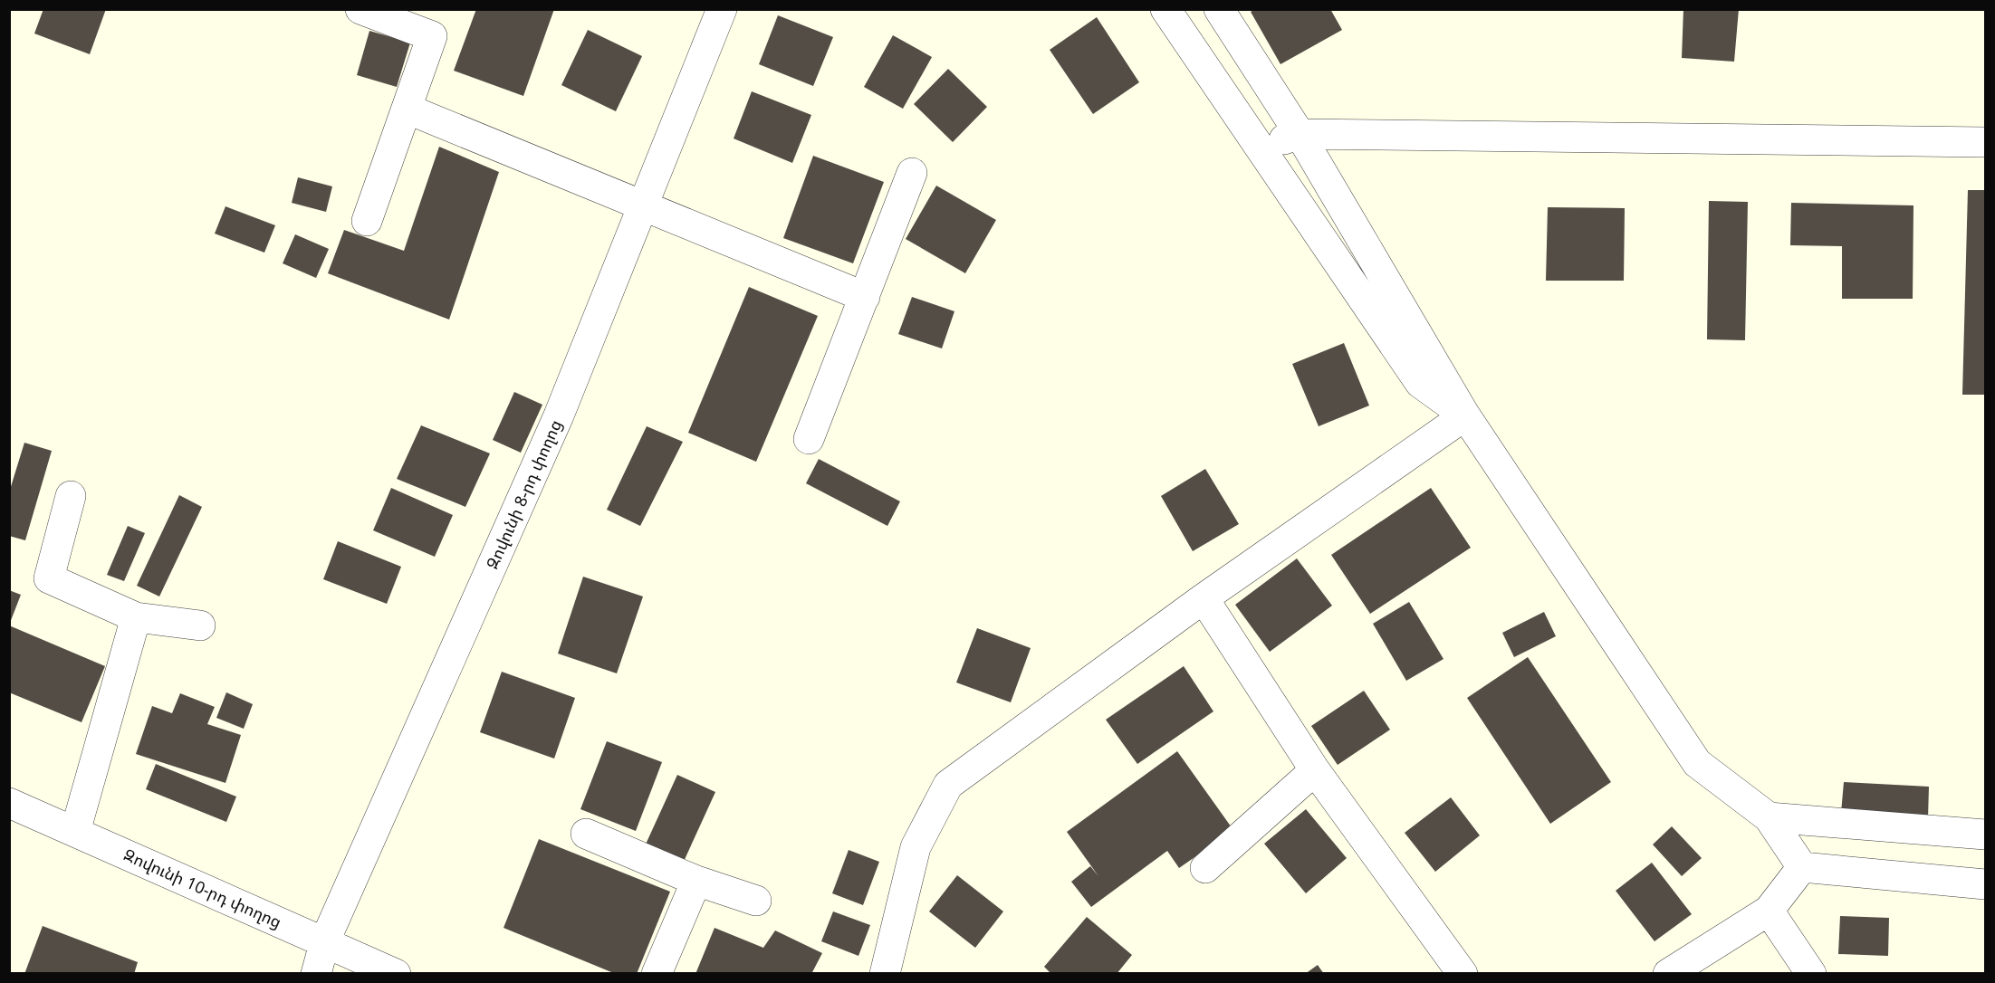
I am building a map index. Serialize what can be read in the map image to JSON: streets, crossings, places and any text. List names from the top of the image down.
{
  "streets": {
    "street": ["Զովունի 8-րդ փողոց", "Զովունի 10-րդ փողոց"]
  },
  "crossings": [
    ["Զովունի 8-րդ փողոց", "Զովունի 10-րդ փողոց"]
  ]
}
